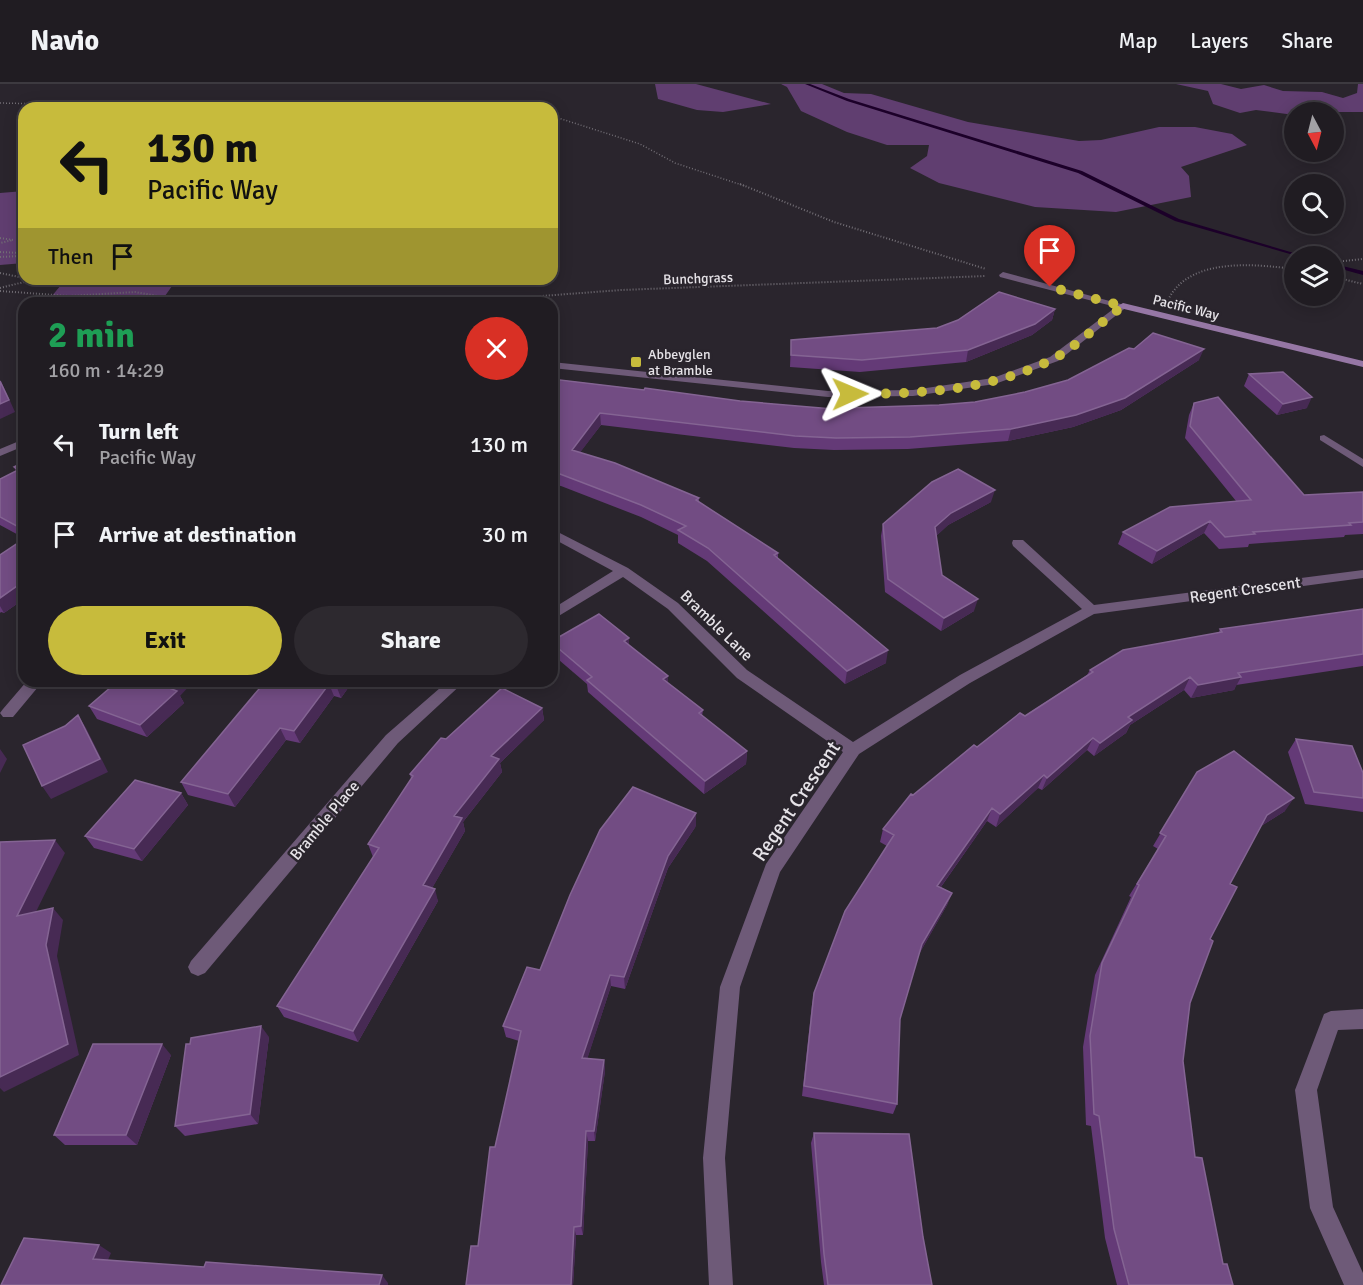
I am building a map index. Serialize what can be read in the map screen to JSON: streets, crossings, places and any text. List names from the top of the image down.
{
  "streets": {
    "street": [
      "Pacific Way",
      "Regent Crescent",
      "Bramble Lane",
      "Bramble Place"
    ],
    "path": ["Bunchgrass"]
  },
  "crossings": [
    ["Bunchgrass", "Pacific Way"],
    ["Regent Crescent", "Bramble Lane"]
  ],
  "places": {
    "transit": ["Abbeyglen at Bramble"]
  },
  "north": "bottom",
  "page": {
    "header": "Navio",
    "nav": ["Map", "Layers", "Share"],
    "turn": ["130 m", "Pacific Way"],
    "then": "Then",
    "heading": ["2 min", "160 m · 14:29"],
    "list": [
      {
        "name": "Turn left",
        "note": "Pacific Way",
        "value": "130 m"
      },
      {
        "name": "Arrive at destination",
        "value": "30 m"
      }
    ],
    "buttons": ["Exit", "Share"]
  }
}
